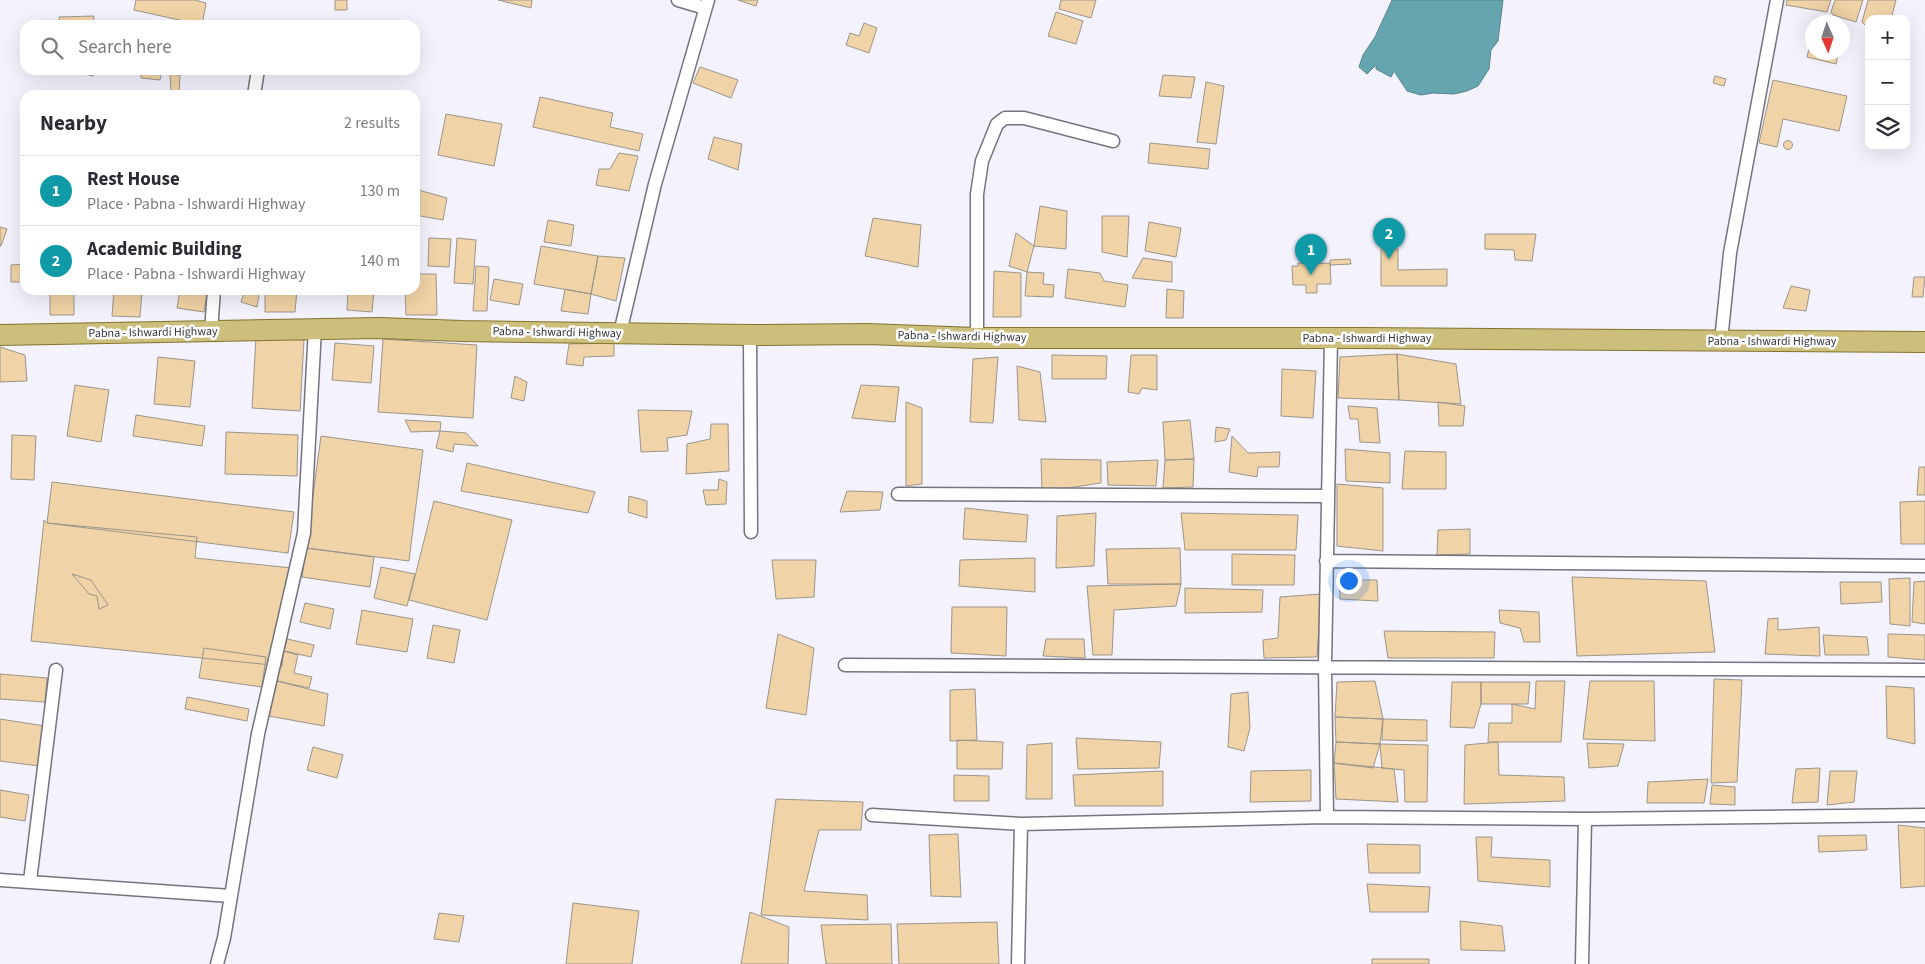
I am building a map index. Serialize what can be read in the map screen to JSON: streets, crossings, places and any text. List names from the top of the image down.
{
  "streets": {
    "main road": ["Pabna - Ishwardi Highway"]
  },
  "north": "bottom",
  "page": {
    "map_buttons": ["+", "−"],
    "search": "Search here",
    "heading": ["Nearby", "2 results"],
    "list": [
      {
        "mark": "1",
        "name": "Rest House",
        "note": "Place · Pabna - Ishwardi Highway",
        "value": "130 m"
      },
      {
        "mark": "2",
        "name": "Academic Building",
        "note": "Place · Pabna - Ishwardi Highway",
        "value": "140 m"
      }
    ],
    "pins": ["2", "1"]
  }
}
